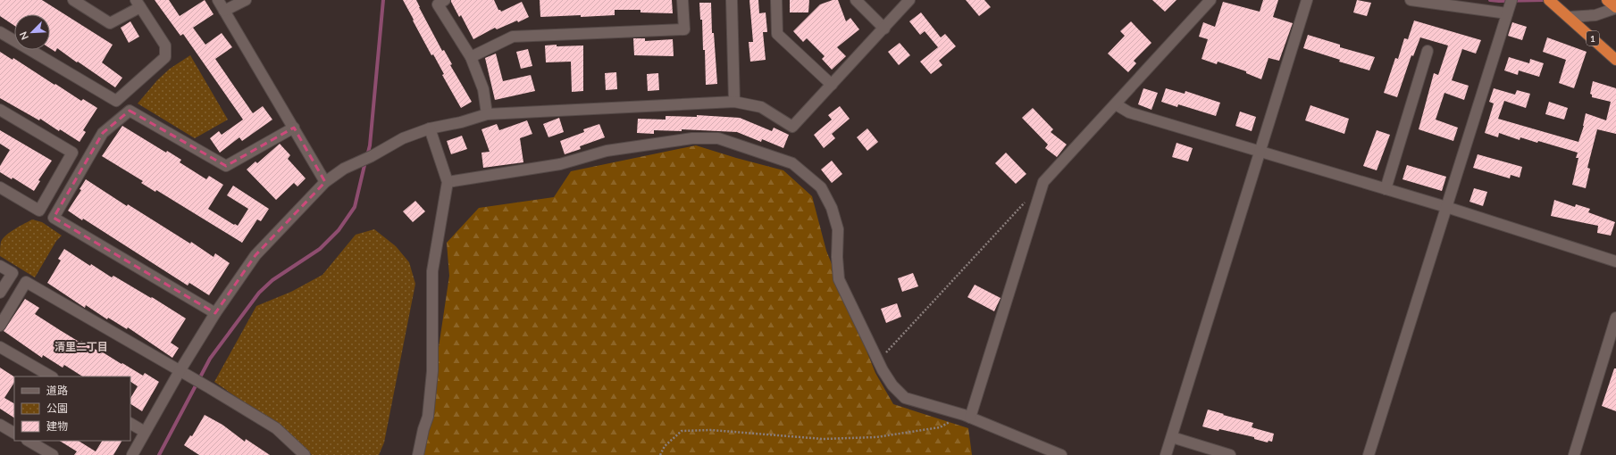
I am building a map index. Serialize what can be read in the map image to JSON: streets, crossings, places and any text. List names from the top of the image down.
{
  "streets": {
    "highway": ["1"]
  },
  "districts": ["清里二丁目"],
  "legend": ["道路", "公園", "建物"],
  "north": "bottom left"
}
